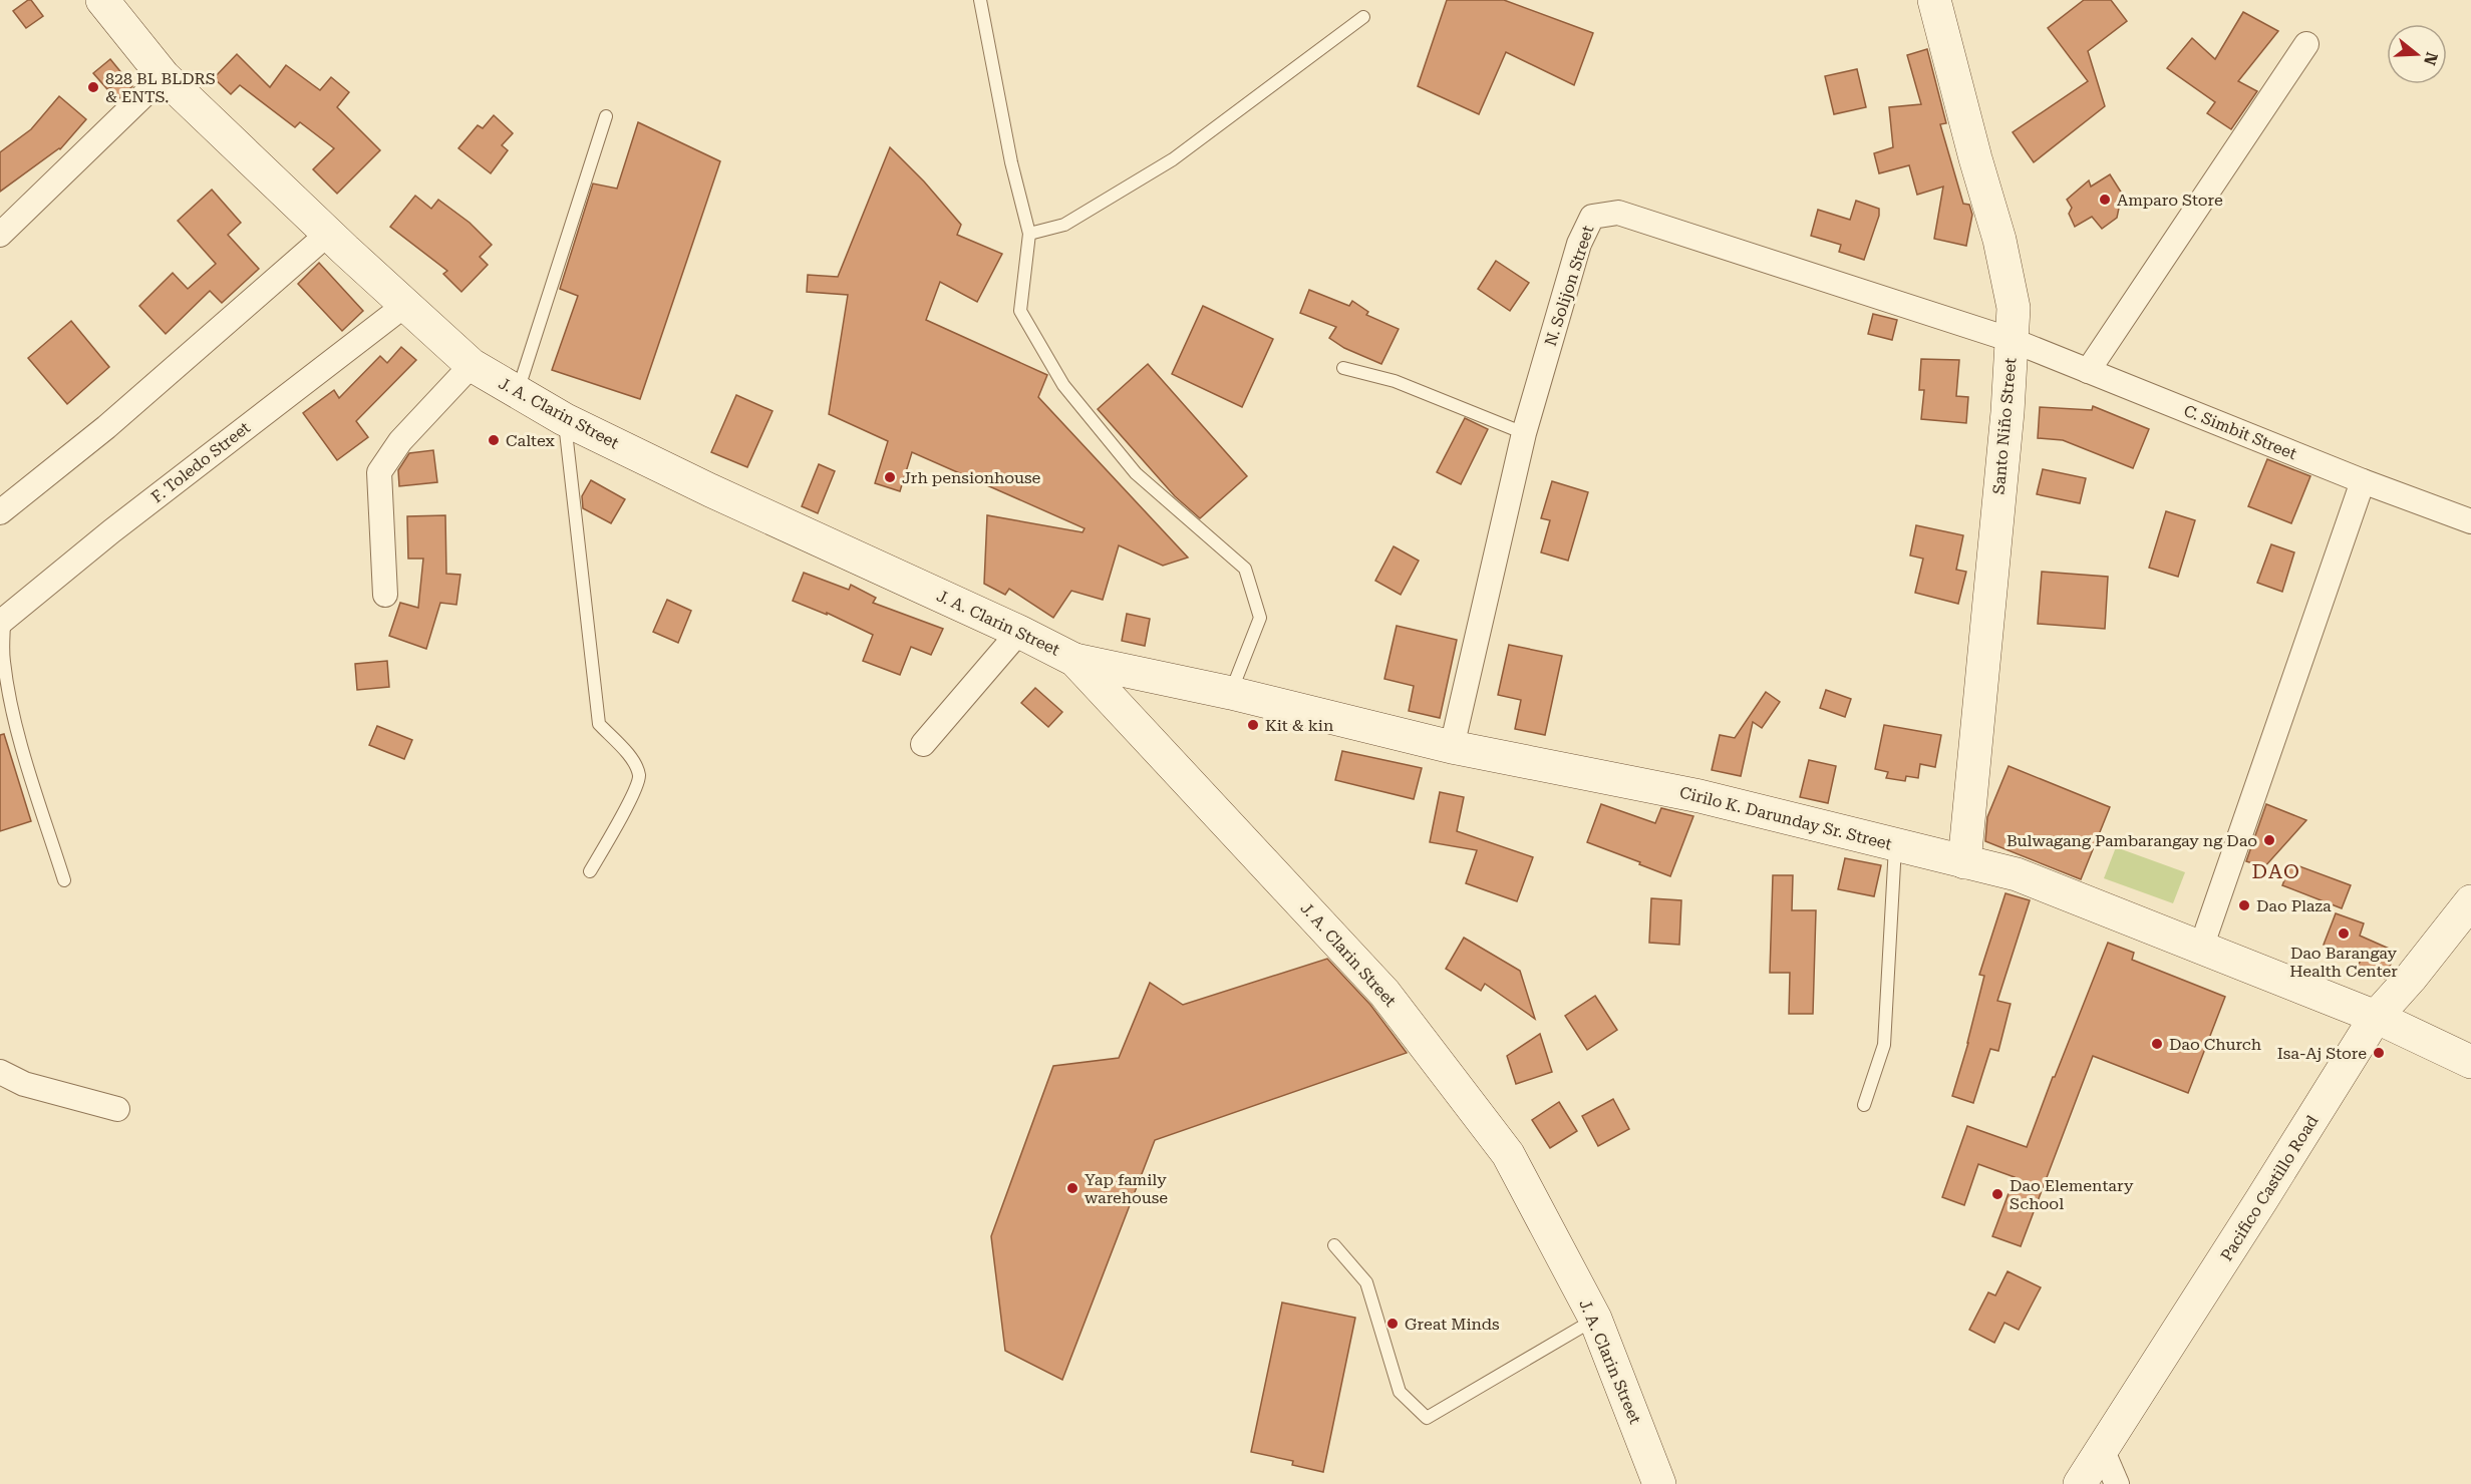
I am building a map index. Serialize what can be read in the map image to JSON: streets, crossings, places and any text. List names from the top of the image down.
{
  "streets": {
    "main road": [
      "J. A. Clarin Street",
      "Santo Niño Street",
      "Cirilo K. Darunday Sr. Street",
      "Pacifico Castillo Road"
    ],
    "street": ["N. Solijon Street", "C. Simbit Street", "F. Toledo Street"]
  },
  "crossings": [
    ["N. Solijon Street", "Santo Niño Street"],
    ["N. Solijon Street", "C. Simbit Street"],
    ["N. Solijon Street", "Cirilo K. Darunday Sr. Street"],
    ["J. A. Clarin Street", "F. Toledo Street"],
    ["J. A. Clarin Street", "Cirilo K. Darunday Sr. Street"],
    ["Santo Niño Street", "C. Simbit Street"],
    ["Santo Niño Street", "Cirilo K. Darunday Sr. Street"],
    ["Cirilo K. Darunday Sr. Street", "Pacifico Castillo Road"]
  ],
  "districts": ["DAO"],
  "places": [
    "828 BL BLDRS & ENTS.",
    "Amparo Store",
    "Caltex",
    "Jrh pensionhouse",
    "Kit & kin",
    "Bulwagang Pambarangay ng Dao",
    "Dao Plaza",
    "Dao Barangay Health Center",
    "Dao Church",
    "Isa-Aj Store",
    "Yap family warehouse",
    "Dao Elementary School",
    "Great Minds"
  ],
  "north": "right"
}
